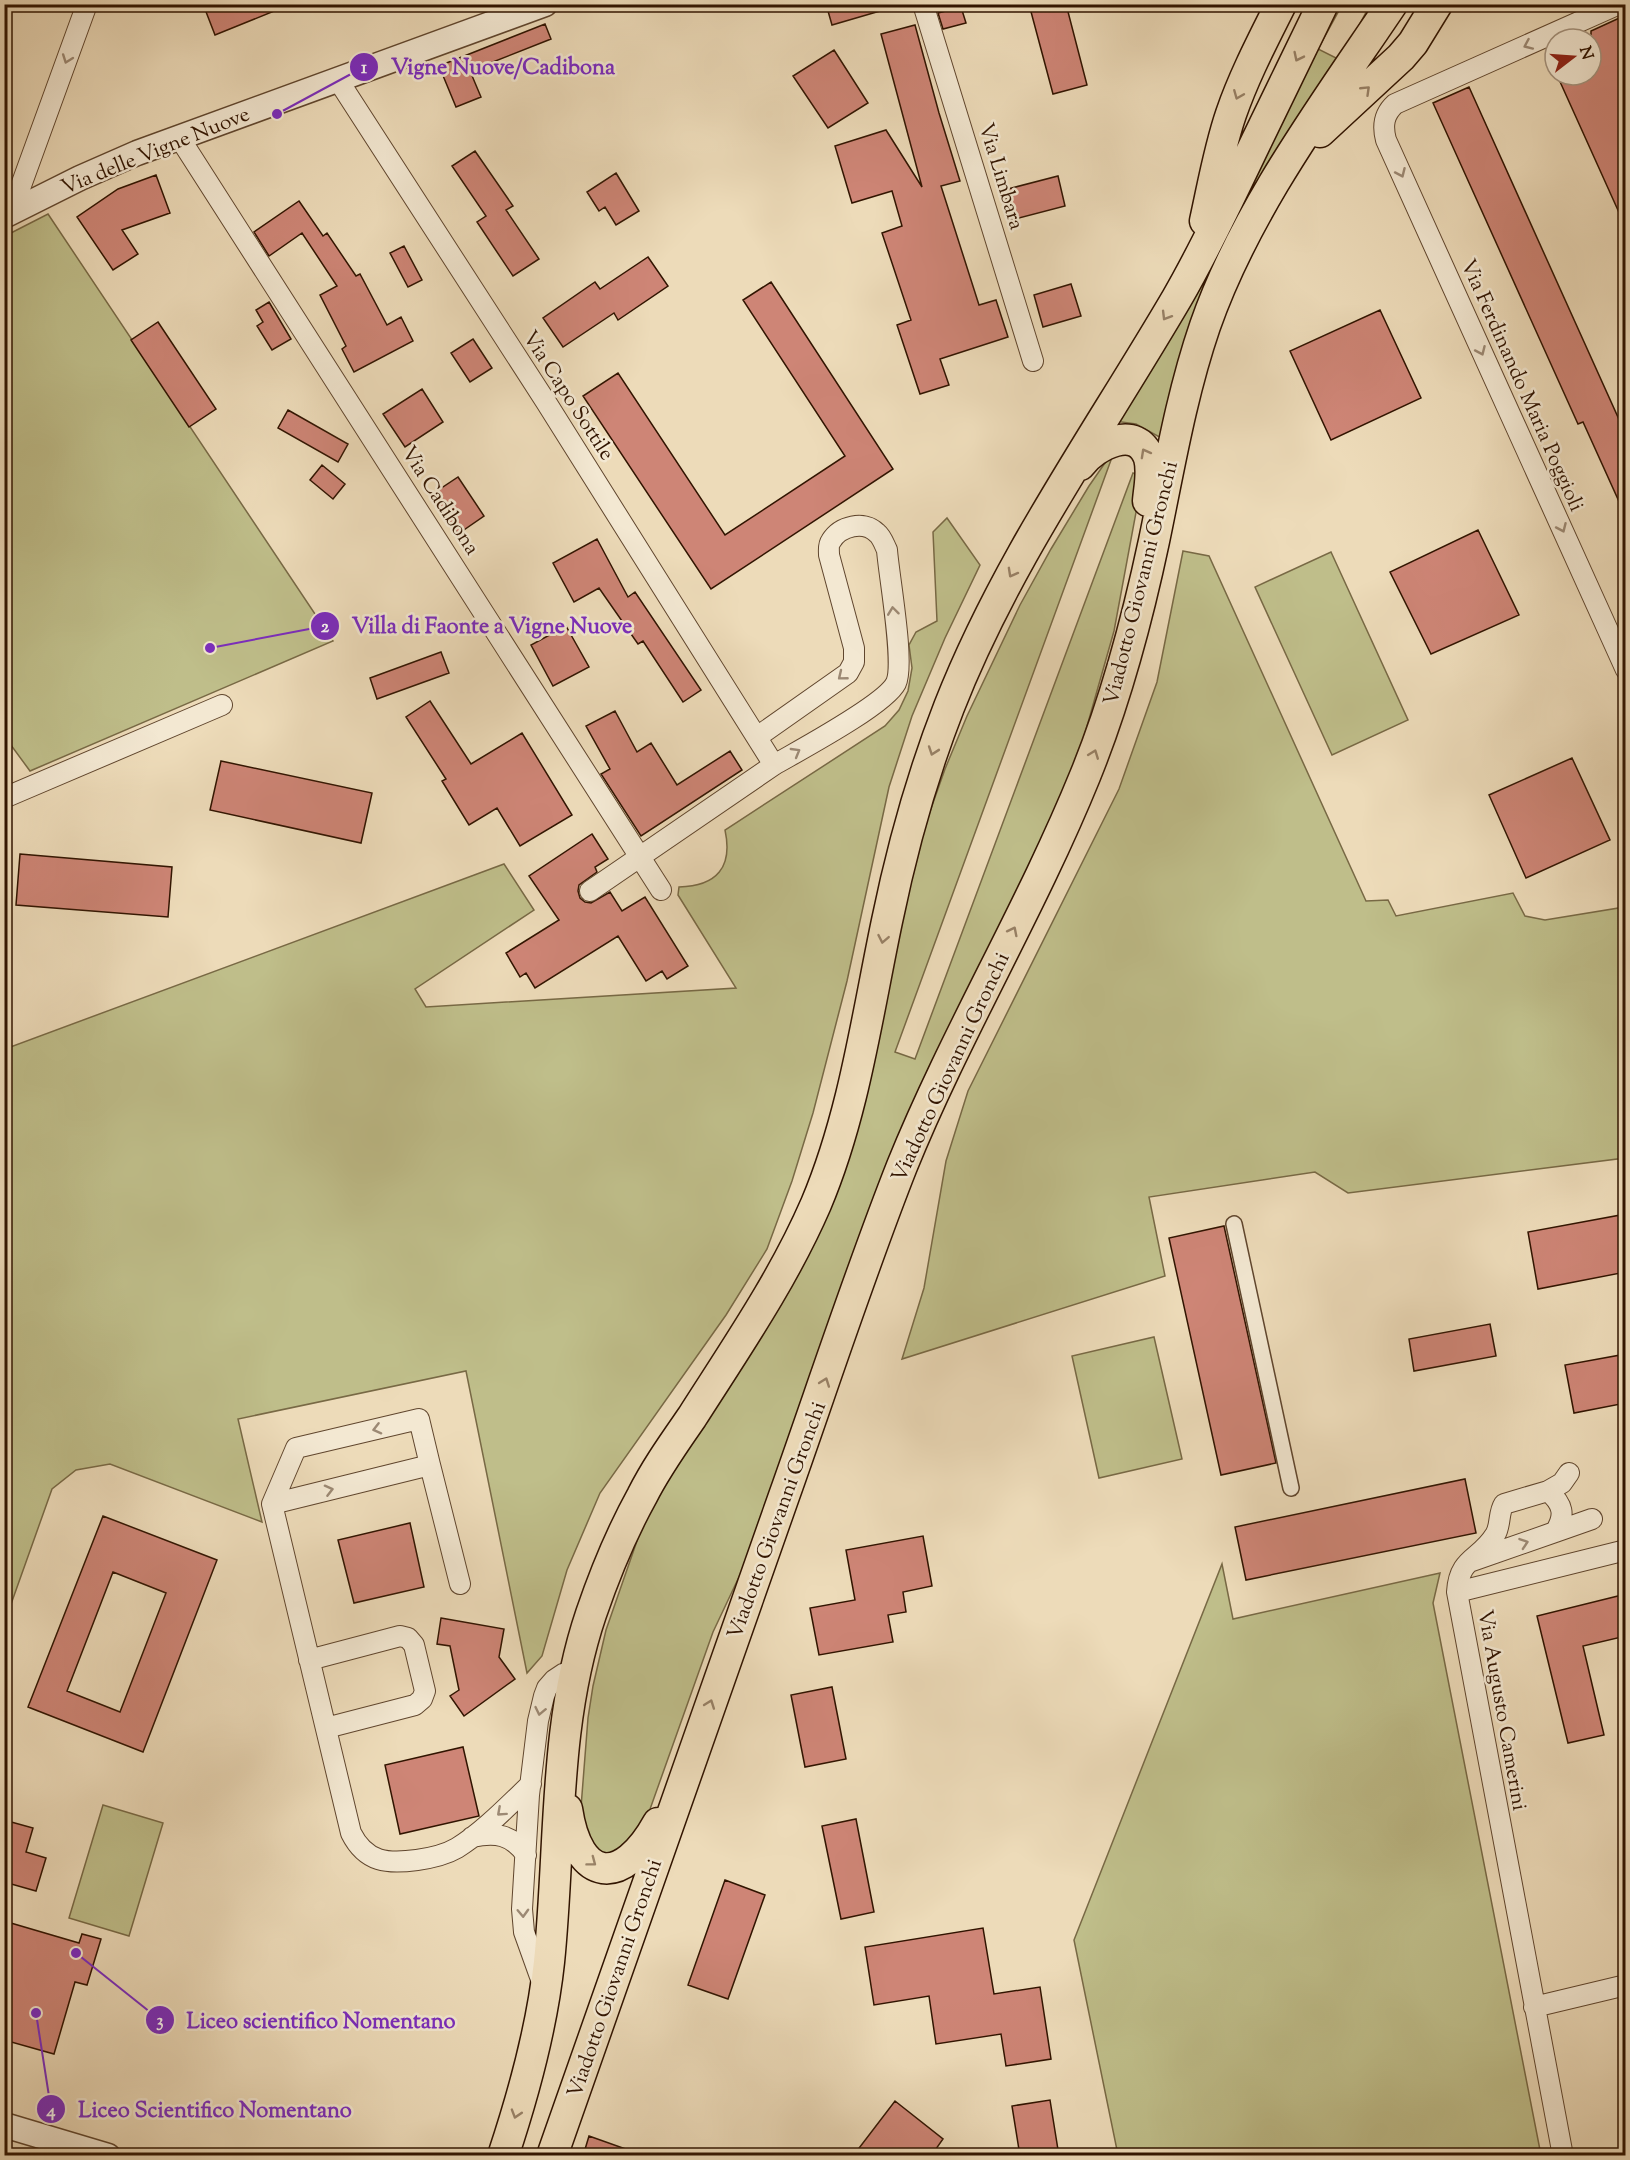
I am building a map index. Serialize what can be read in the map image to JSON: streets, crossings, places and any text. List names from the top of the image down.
{
  "streets": {
    "main road": ["Viadotto Giovanni Gronchi"],
    "street": [
      "Via delle Vigne Nuove",
      "Via Limbara",
      "Via Ferdinando Maria Poggioli",
      "Via Capo Sottile",
      "Via Cadibona",
      "Via Augusto Camerini"
    ]
  },
  "crossings": [
    ["Via delle Vigne Nuove", "Via Capo Sottile"],
    ["Via delle Vigne Nuove", "Via Cadibona"]
  ],
  "places": [
    "Vigne Nuove/Cadibona",
    "Villa di Faonte a Vigne Nuove",
    "Liceo scientifico Nomentano",
    "Liceo Scientifico Nomentano"
  ],
  "north": "right"
}
